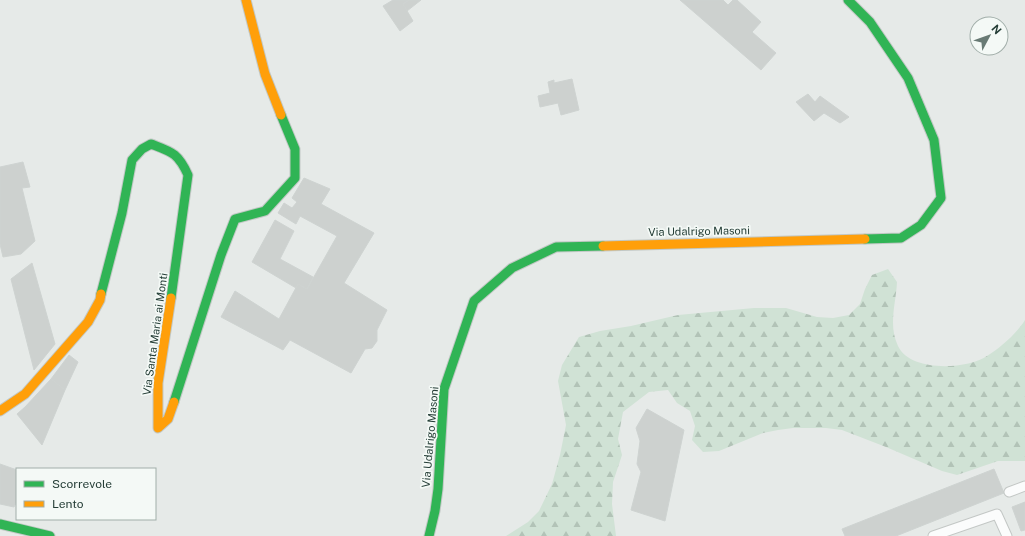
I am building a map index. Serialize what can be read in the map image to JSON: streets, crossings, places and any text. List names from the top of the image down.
{
  "streets": {
    "street": ["Via Udalrigo Masoni", "Via Santa Maria ai Monti"]
  },
  "legend": ["Scorrevole", "Lento"],
  "north": "top right"
}
